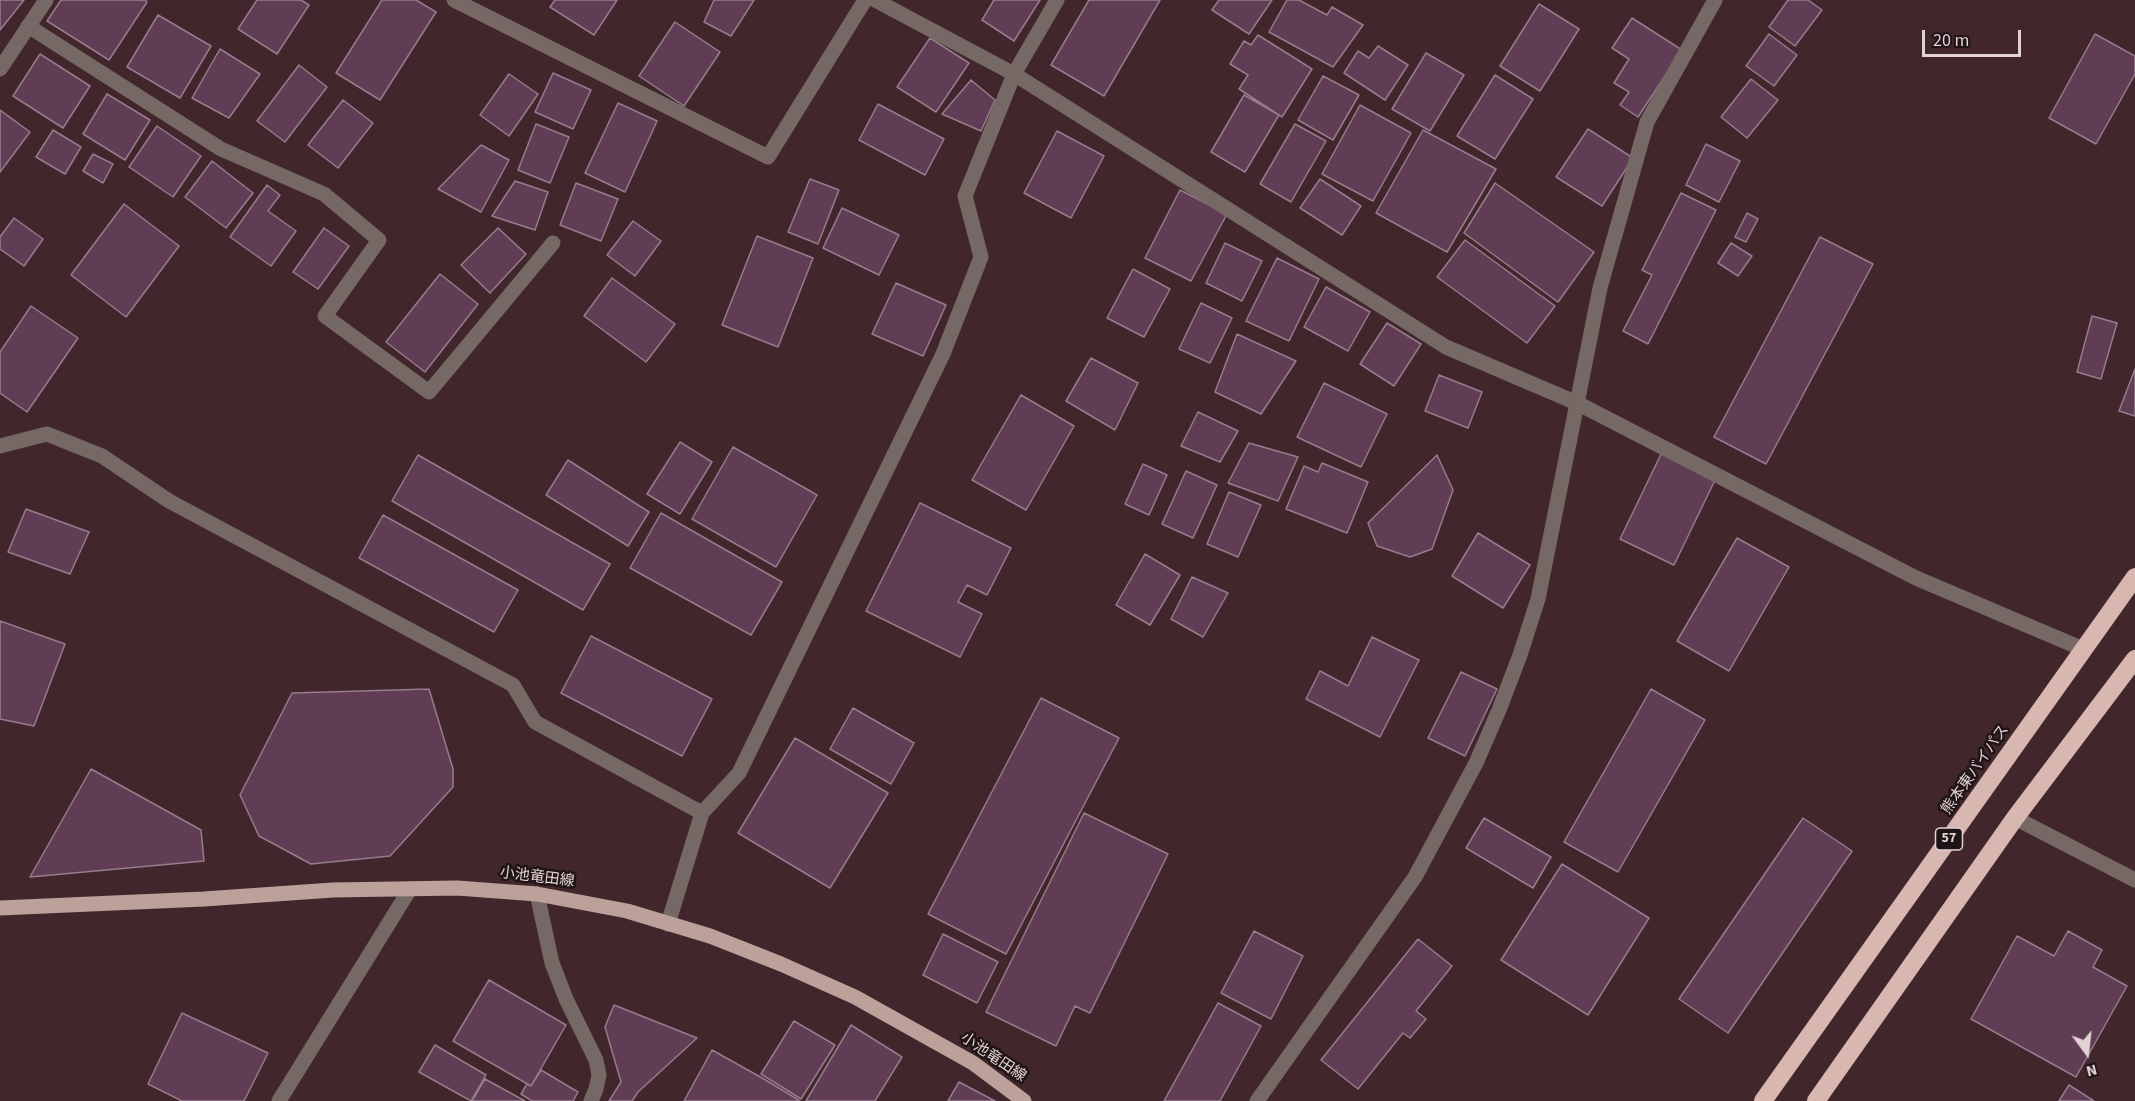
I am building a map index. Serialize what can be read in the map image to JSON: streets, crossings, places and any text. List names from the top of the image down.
{
  "streets": {
    "highway": ["熊本東バイパス", "57"],
    "main road": ["小池竜田線"]
  },
  "scale_bar": "20 m",
  "north": "bottom"
}
